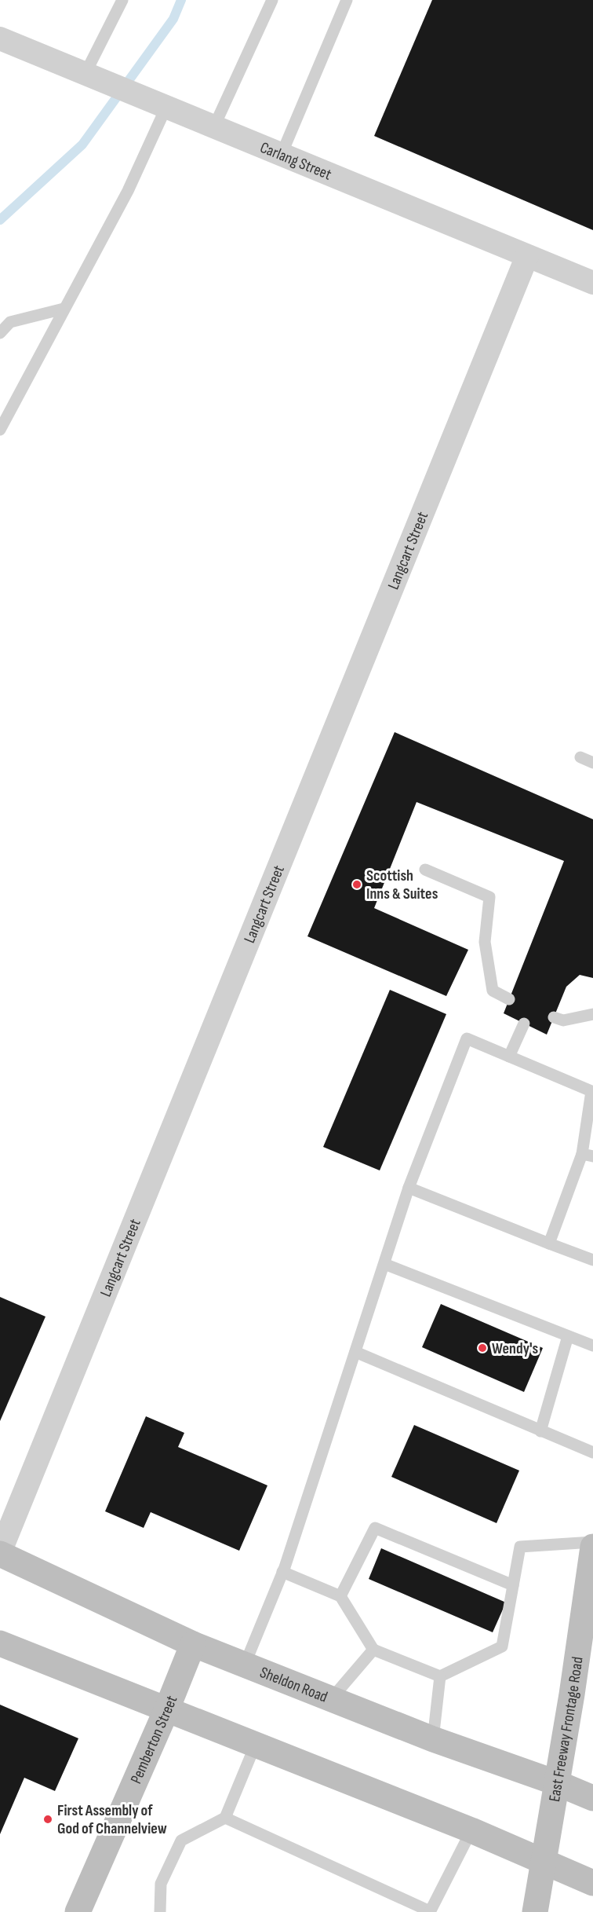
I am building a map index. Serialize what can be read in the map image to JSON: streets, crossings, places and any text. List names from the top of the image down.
{
  "streets": {
    "main road": ["Sheldon Road", "East Freeway Frontage Road", "Pemberton Street"],
    "street": ["Carlang Street", "Langcart Street"]
  },
  "crossings": [
    ["Carlang Street", "Langcart Street"],
    ["Langcart Street", "Sheldon Road"],
    ["Sheldon Road", "East Freeway Frontage Road"],
    ["Sheldon Road", "Pemberton Street"]
  ],
  "places": ["Scottish Inns & Suites", "Wendy's", "First Assembly of God of Channelview"]
}
